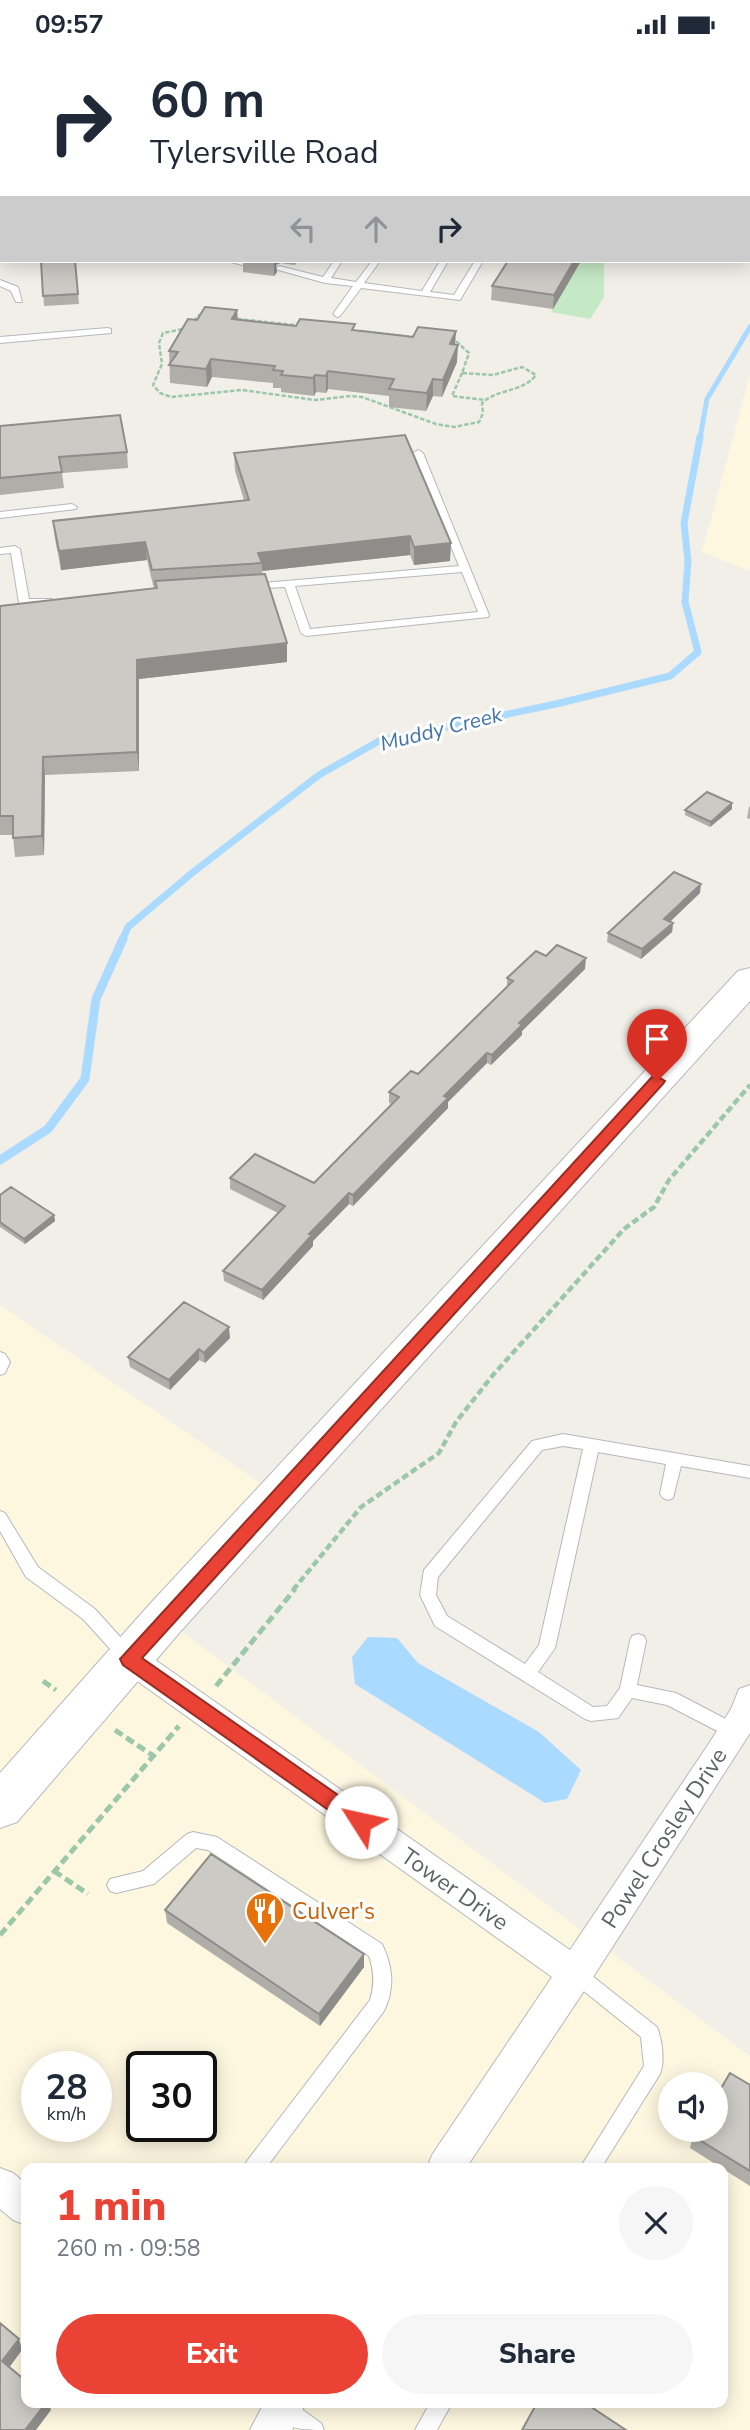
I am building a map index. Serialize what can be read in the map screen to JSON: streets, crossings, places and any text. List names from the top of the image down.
{
  "streets": {
    "street": ["Powel Crosley Drive", "Tower Drive"]
  },
  "crossings": [
    ["Powel Crosley Drive", "Tower Drive"]
  ],
  "water": ["Muddy Creek"],
  "places": {
    "restaurant": ["Culver's"]
  },
  "page": {
    "status": "09:57",
    "turn": ["60 m", "Tylersville Road"],
    "speed": "28 km/h",
    "limit": "30",
    "heading": ["1 min", "260 m · 09:58"],
    "buttons": ["Exit", "Share"]
  }
}
